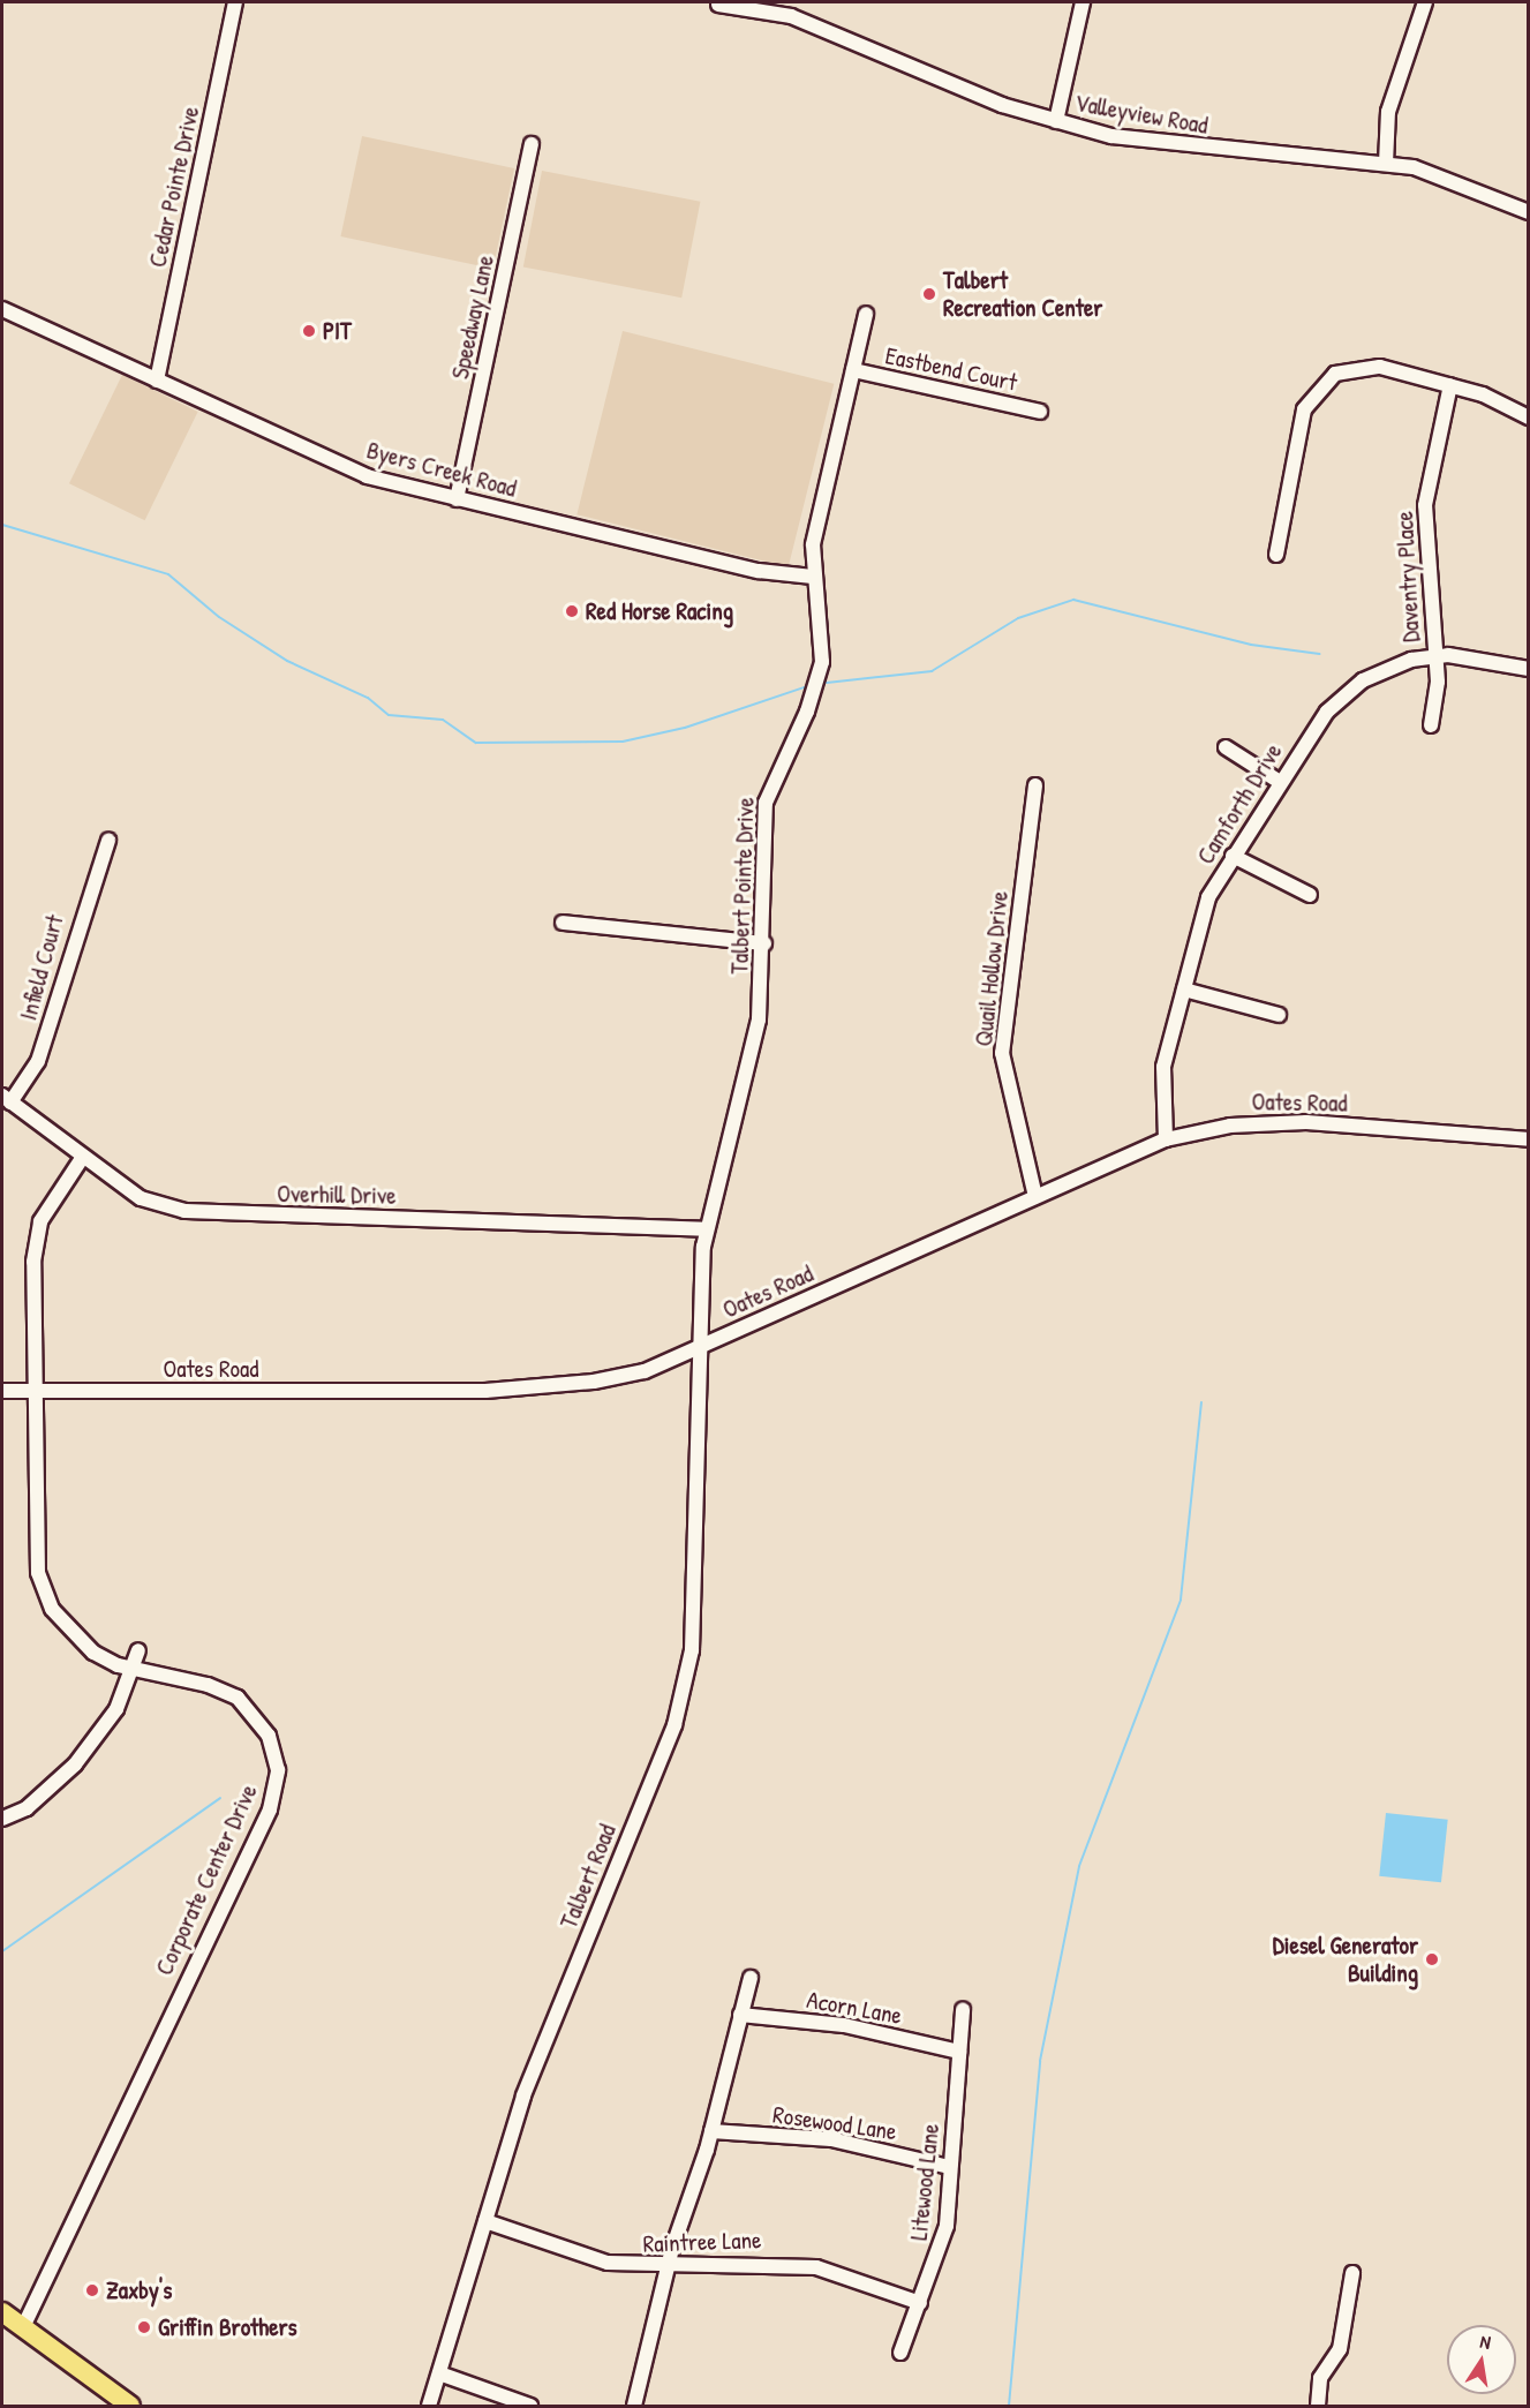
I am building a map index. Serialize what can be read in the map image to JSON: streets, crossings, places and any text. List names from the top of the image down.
{
  "streets": {
    "street": [
      "Valleyview Road",
      "Cedar Pointe Drive",
      "Speedway Lane",
      "Eastbend Court",
      "Byers Creek Road",
      "Daventry Place",
      "Camforth Drive",
      "Talbert Pointe Drive",
      "Infield Court",
      "Quail Hollow Drive",
      "Oates Road",
      "Overhill Drive",
      "Talbert Road",
      "Corporate Center Drive",
      "Acorn Lane",
      "Rosewood Lane",
      "Litewood Lane",
      "Raintree Lane"
    ]
  },
  "crossings": [
    ["Cedar Pointe Drive", "Byers Creek Road"],
    ["Speedway Lane", "Byers Creek Road"],
    ["Eastbend Court", "Talbert Pointe Drive"],
    ["Byers Creek Road", "Talbert Pointe Drive"],
    ["Daventry Place", "Camforth Drive"],
    ["Camforth Drive", "Oates Road"],
    ["Talbert Pointe Drive", "Oates Road"],
    ["Talbert Pointe Drive", "Overhill Drive"],
    ["Talbert Pointe Drive", "Talbert Road"],
    ["Infield Court", "Overhill Drive"],
    ["Quail Hollow Drive", "Oates Road"],
    ["Oates Road", "Talbert Road"],
    ["Oates Road", "Corporate Center Drive"],
    ["Overhill Drive", "Corporate Center Drive"],
    ["Talbert Road", "Raintree Lane"],
    ["Acorn Lane", "Litewood Lane"],
    ["Rosewood Lane", "Litewood Lane"],
    ["Litewood Lane", "Raintree Lane"]
  ],
  "places": [
    "Talbert Recreation Center",
    "PIT",
    "Red Horse Racing",
    "Diesel Generator Building",
    "Zaxby's",
    "Griffin Brothers"
  ],
  "north": "top"
}
